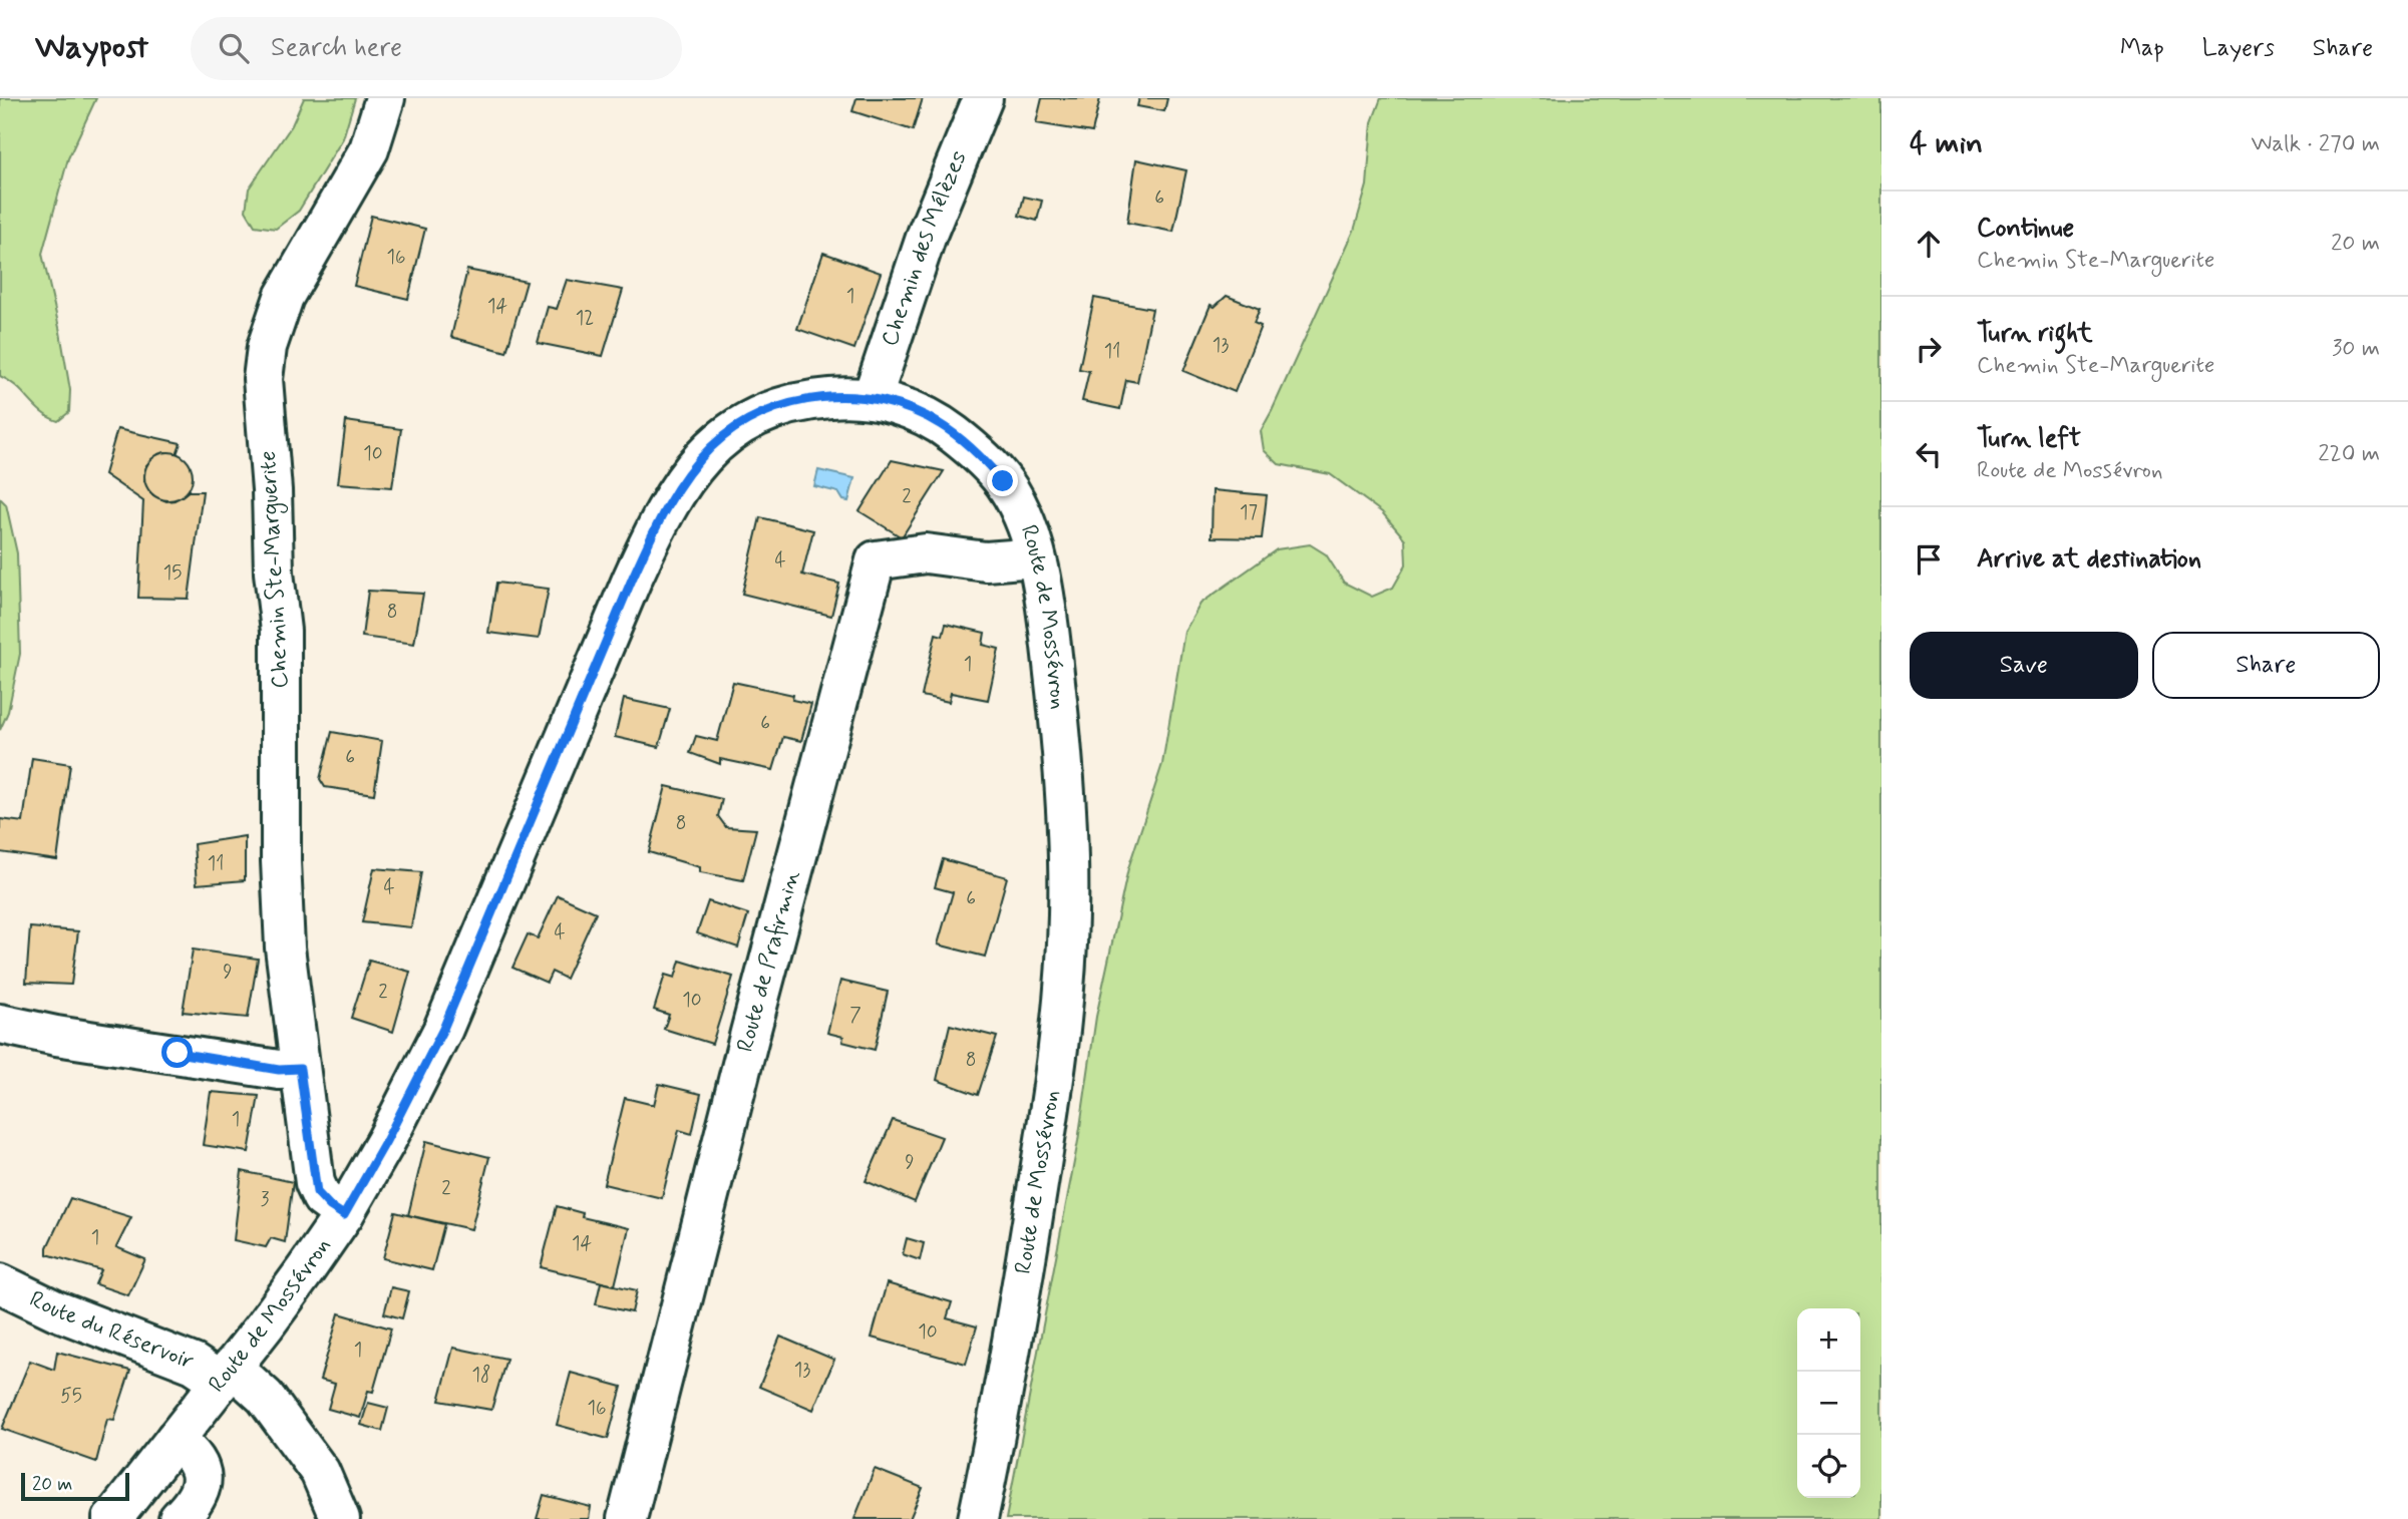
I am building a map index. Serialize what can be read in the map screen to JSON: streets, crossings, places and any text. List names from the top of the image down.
{
  "streets": {
    "street": [
      "Chemin des Mélèzes",
      "Chemin Ste-Marguerite",
      "Route de Mossévron",
      "Route de Prafirmin",
      "Route du Réservoir"
    ]
  },
  "crossings": [
    ["Chemin des Mélèzes", "Route de Mossévron"],
    ["Chemin Ste-Marguerite", "Route de Mossévron"],
    ["Route de Mossévron", "Route de Prafirmin"],
    ["Route de Mossévron", "Route du Réservoir"]
  ],
  "house_numbers": [
    "6",
    "16",
    "1",
    "14",
    "12",
    "13",
    "11",
    "10",
    "2",
    "17",
    "4",
    "15",
    "8",
    "1",
    "6",
    "6",
    "8",
    "11",
    "4",
    "6",
    "4",
    "9",
    "2",
    "10",
    "7",
    "8",
    "1",
    "9",
    "2",
    "3",
    "1",
    "14",
    "10",
    "1",
    "13",
    "18",
    "55",
    "16"
  ],
  "scale_bar": "20 m",
  "page": {
    "header": "Waypost",
    "search": "Search here",
    "nav": ["Map", "Layers", "Share"],
    "heading": ["4 min", "Walk · 270 m"],
    "list": [
      ["Continue", "Chemin Ste-Marguerite", "20 m"],
      ["Turn right", "Chemin Ste-Marguerite", "30 m"],
      ["Turn left", "Route de Mossévron", "220 m"],
      "Arrive at destination"
    ],
    "buttons": ["Save", "Share"],
    "map_buttons": ["+", "−"],
    "scale": "20 m"
  }
}
